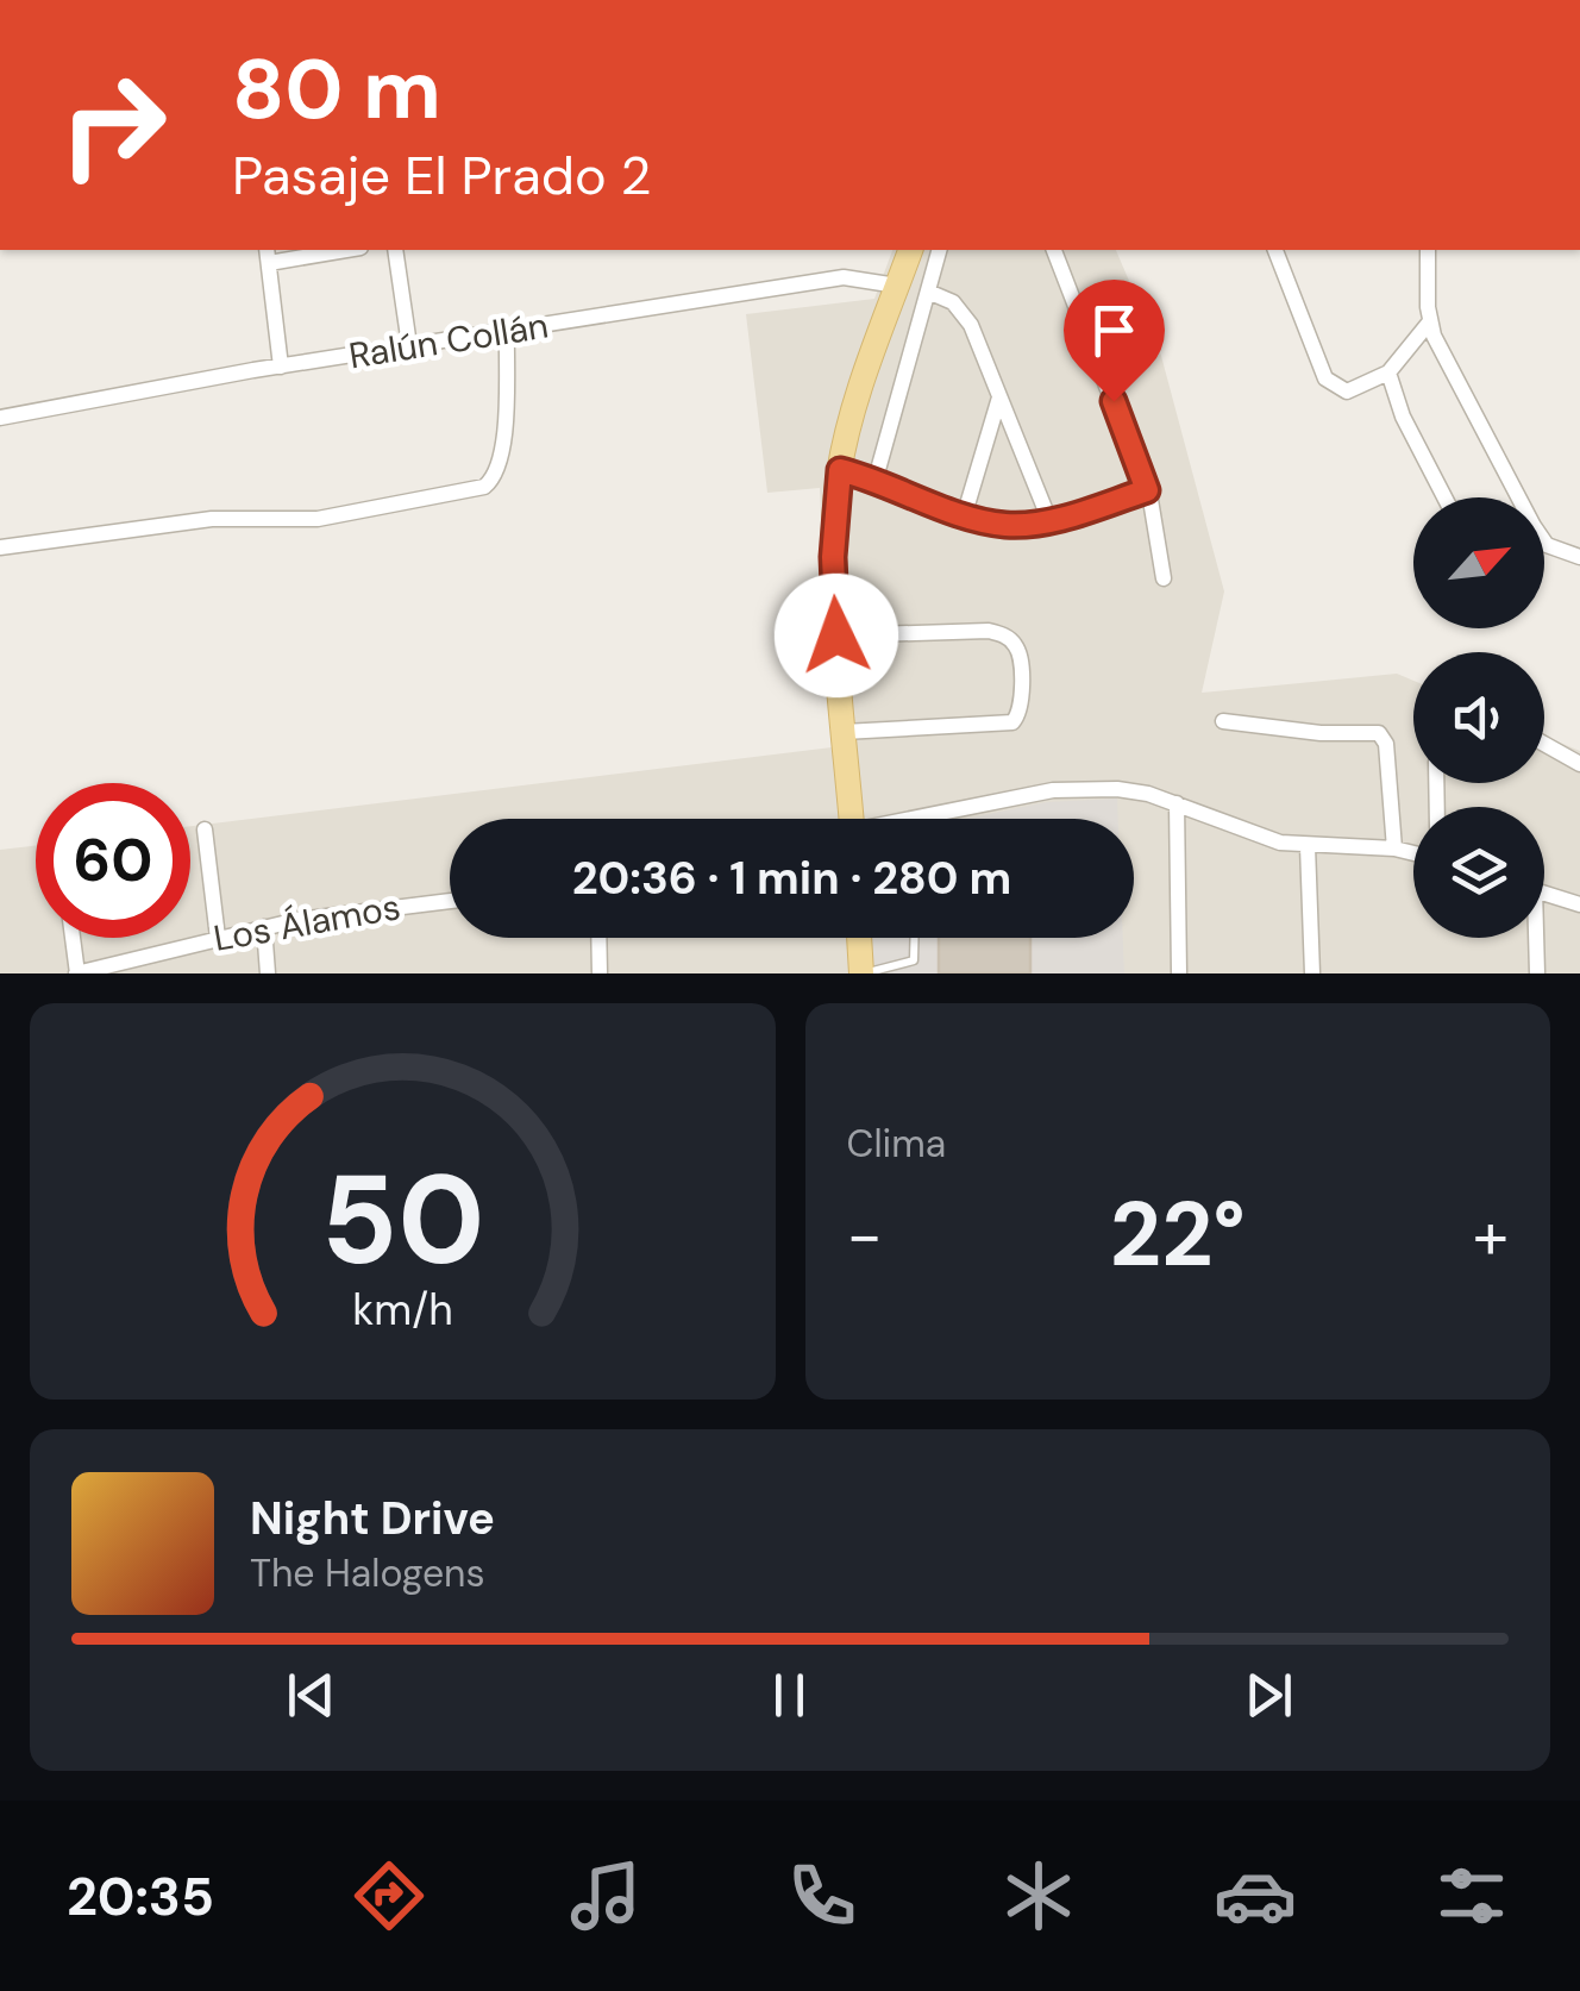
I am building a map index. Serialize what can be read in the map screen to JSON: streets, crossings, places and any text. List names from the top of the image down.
{
  "streets": {
    "street": ["Ralún Collán", "Los Álamos"]
  },
  "north": "top right",
  "page": {
    "turn": ["80 m", "Pasaje El Prado 2"],
    "limit": "60",
    "trip": "20:36 · 1 min · 280 m",
    "tile": "Clima",
    "heat": ["−", "22°", "+"],
    "song": ["Night Drive", "The Halogens"],
    "tabs": "20:35",
    "gauge": ["50", "km/h"]
  }
}
